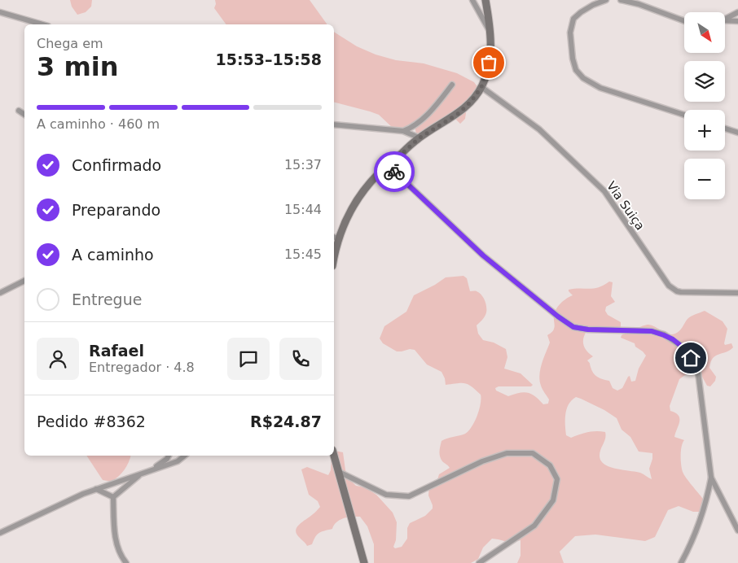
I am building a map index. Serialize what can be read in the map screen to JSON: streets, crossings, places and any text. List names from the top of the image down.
{
  "streets": {
    "street": ["Via Suiça"]
  },
  "north": "bottom right",
  "page": {
    "map_buttons": ["+", "−"],
    "heading": ["3 min", "Chega em", "15:53–15:58"],
    "panel": [
      "Rafael",
      "Entregador · 4.8",
      "Pedido #8362",
      "R$24.87"
    ],
    "bar": "A caminho · 460 m",
    "list": [
      ["Confirmado", "15:37"],
      ["Preparando", "15:44"],
      ["A caminho", "15:45"],
      "Entregue"
    ]
  }
}
